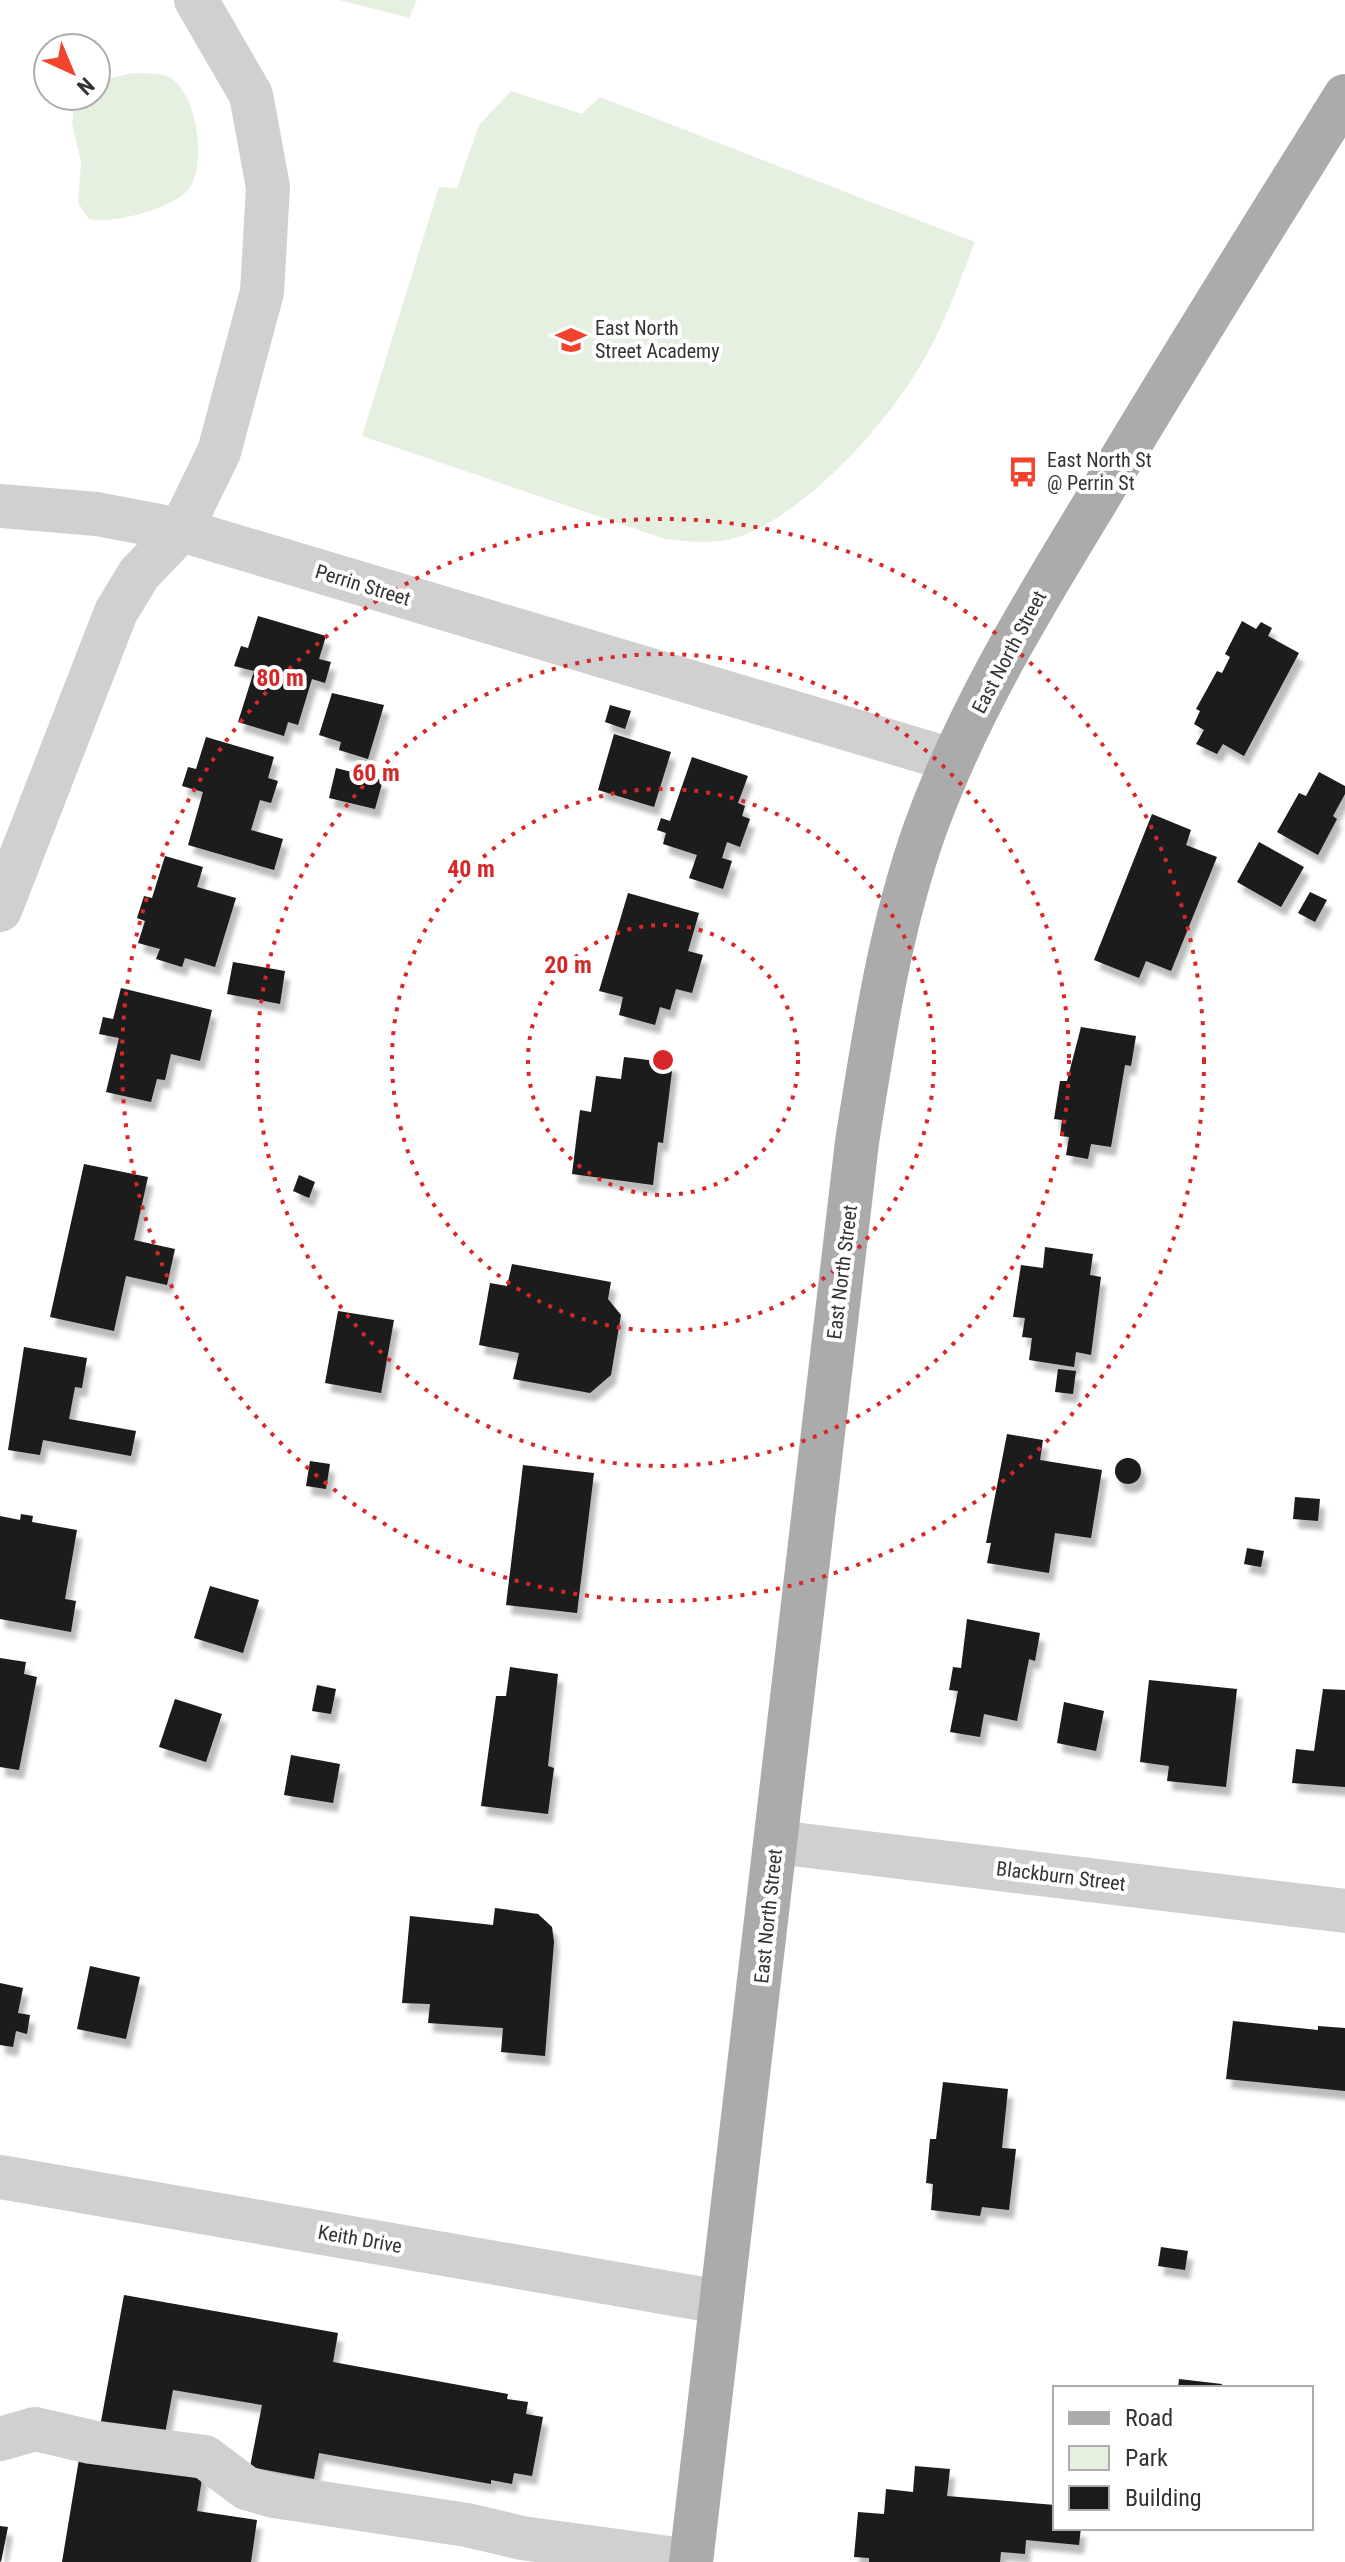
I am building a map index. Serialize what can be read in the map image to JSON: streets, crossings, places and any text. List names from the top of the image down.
{
  "streets": {
    "main road": ["East North Street"],
    "street": ["Perrin Street", "Blackburn Street", "Keith Drive"]
  },
  "crossings": [
    ["Perrin Street", "East North Street"],
    ["East North Street", "Blackburn Street"],
    ["East North Street", "Keith Drive"]
  ],
  "places": {
    "school or university": ["East North Street Academy"],
    "bus stop": ["East North St @ Perrin St"]
  },
  "legend": ["Road", "Park", "Building"],
  "north": "bottom right",
  "rings": [
    "80 m",
    "60 m",
    "40 m",
    "20 m"
  ]
}
